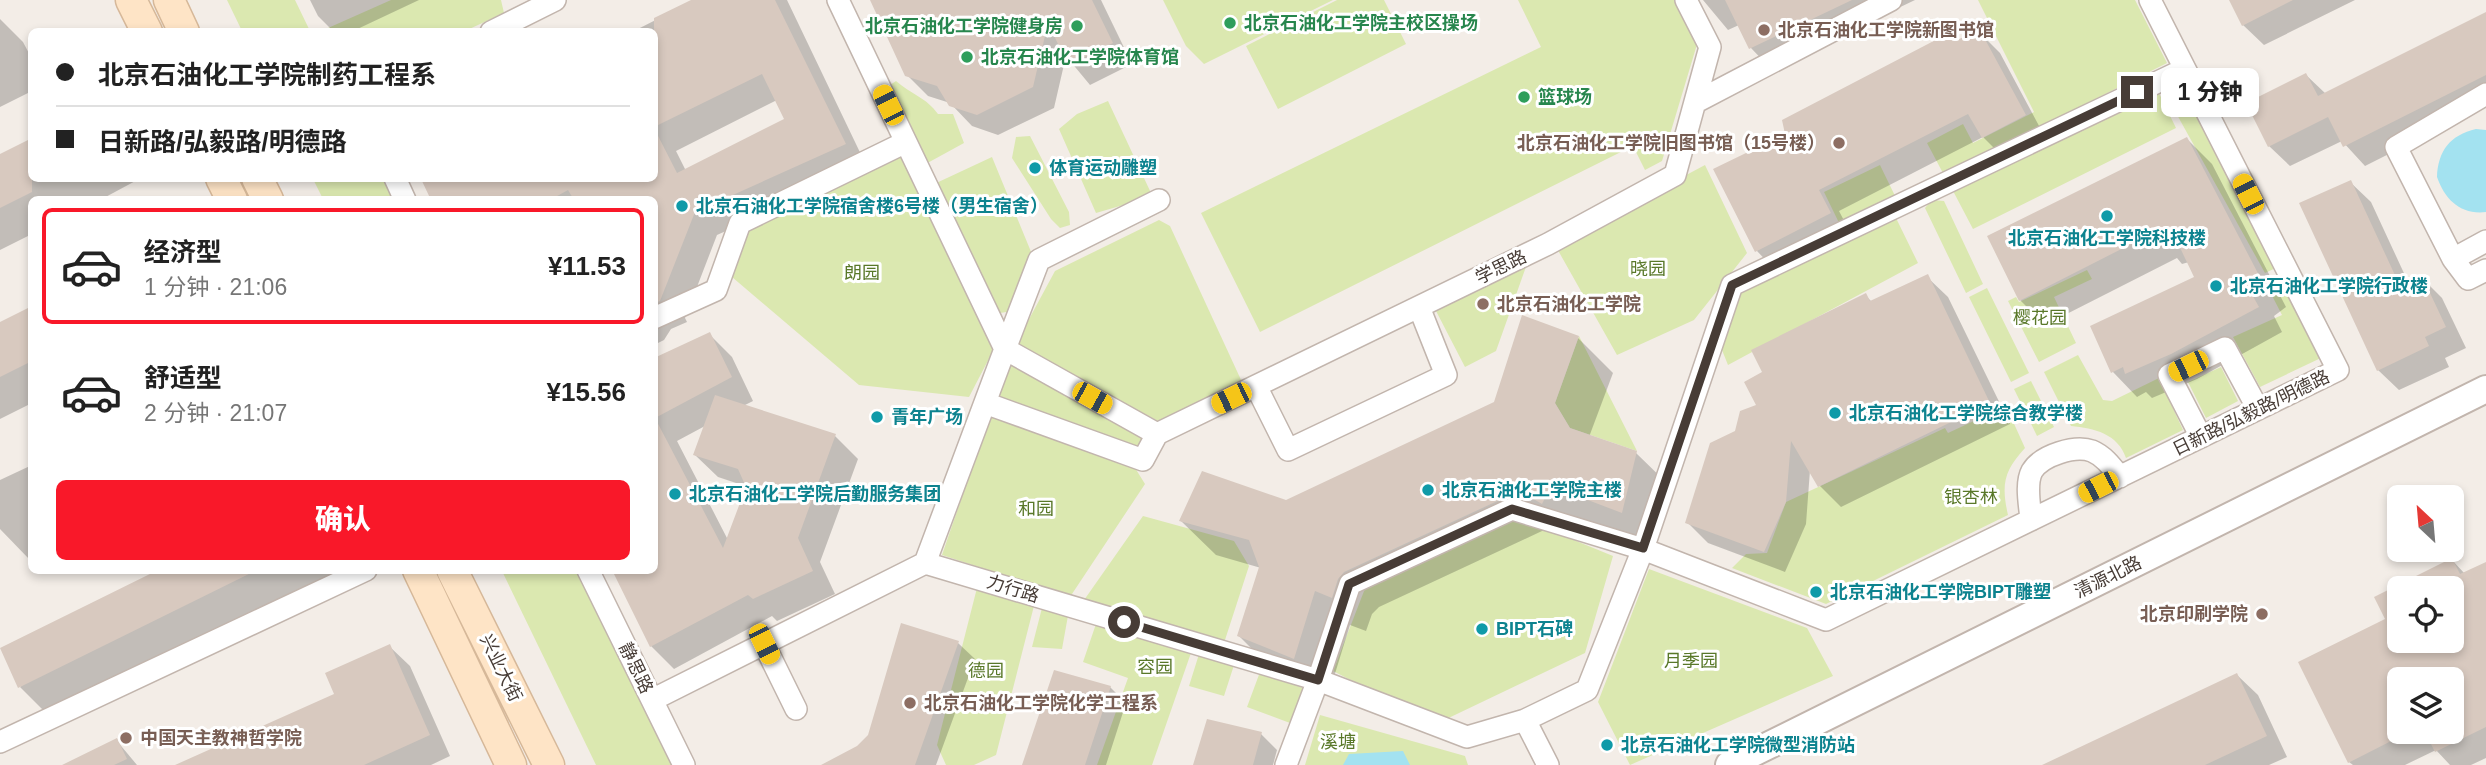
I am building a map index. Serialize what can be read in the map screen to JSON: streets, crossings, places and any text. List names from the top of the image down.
{
  "streets": {
    "main road": ["兴业大街"],
    "street": [
      "学思路",
      "日新路/弘毅路/明德路",
      "清源北路",
      "力行路",
      "静思路"
    ]
  },
  "crossings": [
    ["日新路/弘毅路/明德路", "力行路"]
  ],
  "parks": [
    "晓园",
    "朗园",
    "樱花园",
    "银杏林",
    "和园",
    "月季园",
    "容园",
    "德园",
    "溪塘"
  ],
  "places": [
    "北京石油化工学院主校区操场",
    "北京石油化工学院健身房",
    "北京石油化工学院新图书馆",
    "北京石油化工学院体育馆",
    "篮球场",
    "北京石油化工学院旧图书馆（15号楼）",
    "体育运动雕塑",
    "北京石油化工学院宿舍楼6号楼（男生宿舍）",
    "北京石油化工学院科技楼",
    "北京石油化工学院行政楼",
    "北京石油化工学院",
    "北京石油化工学院综合教学楼",
    "青年广场",
    "北京石油化工学院主楼",
    "北京石油化工学院后勤服务集团",
    "北京石油化工学院BIPT雕塑",
    "北京印刷学院",
    "BIPT石碑",
    "北京石油化工学院化学工程系",
    "中国天主教神哲学院",
    "北京石油化工学院微型消防站"
  ],
  "north": "top left",
  "page": {
    "banner": ["北京石油化工学院制药工程系", "日新路/弘毅路/明德路"],
    "bubble": "1 分钟",
    "list": [
      {
        "name": "经济型",
        "note": "1 分钟 · 21:06",
        "value": "¥11.53"
      },
      {
        "name": "舒适型",
        "note": "2 分钟 · 21:07",
        "value": "¥15.56"
      }
    ],
    "buttons": "确认"
  }
}
